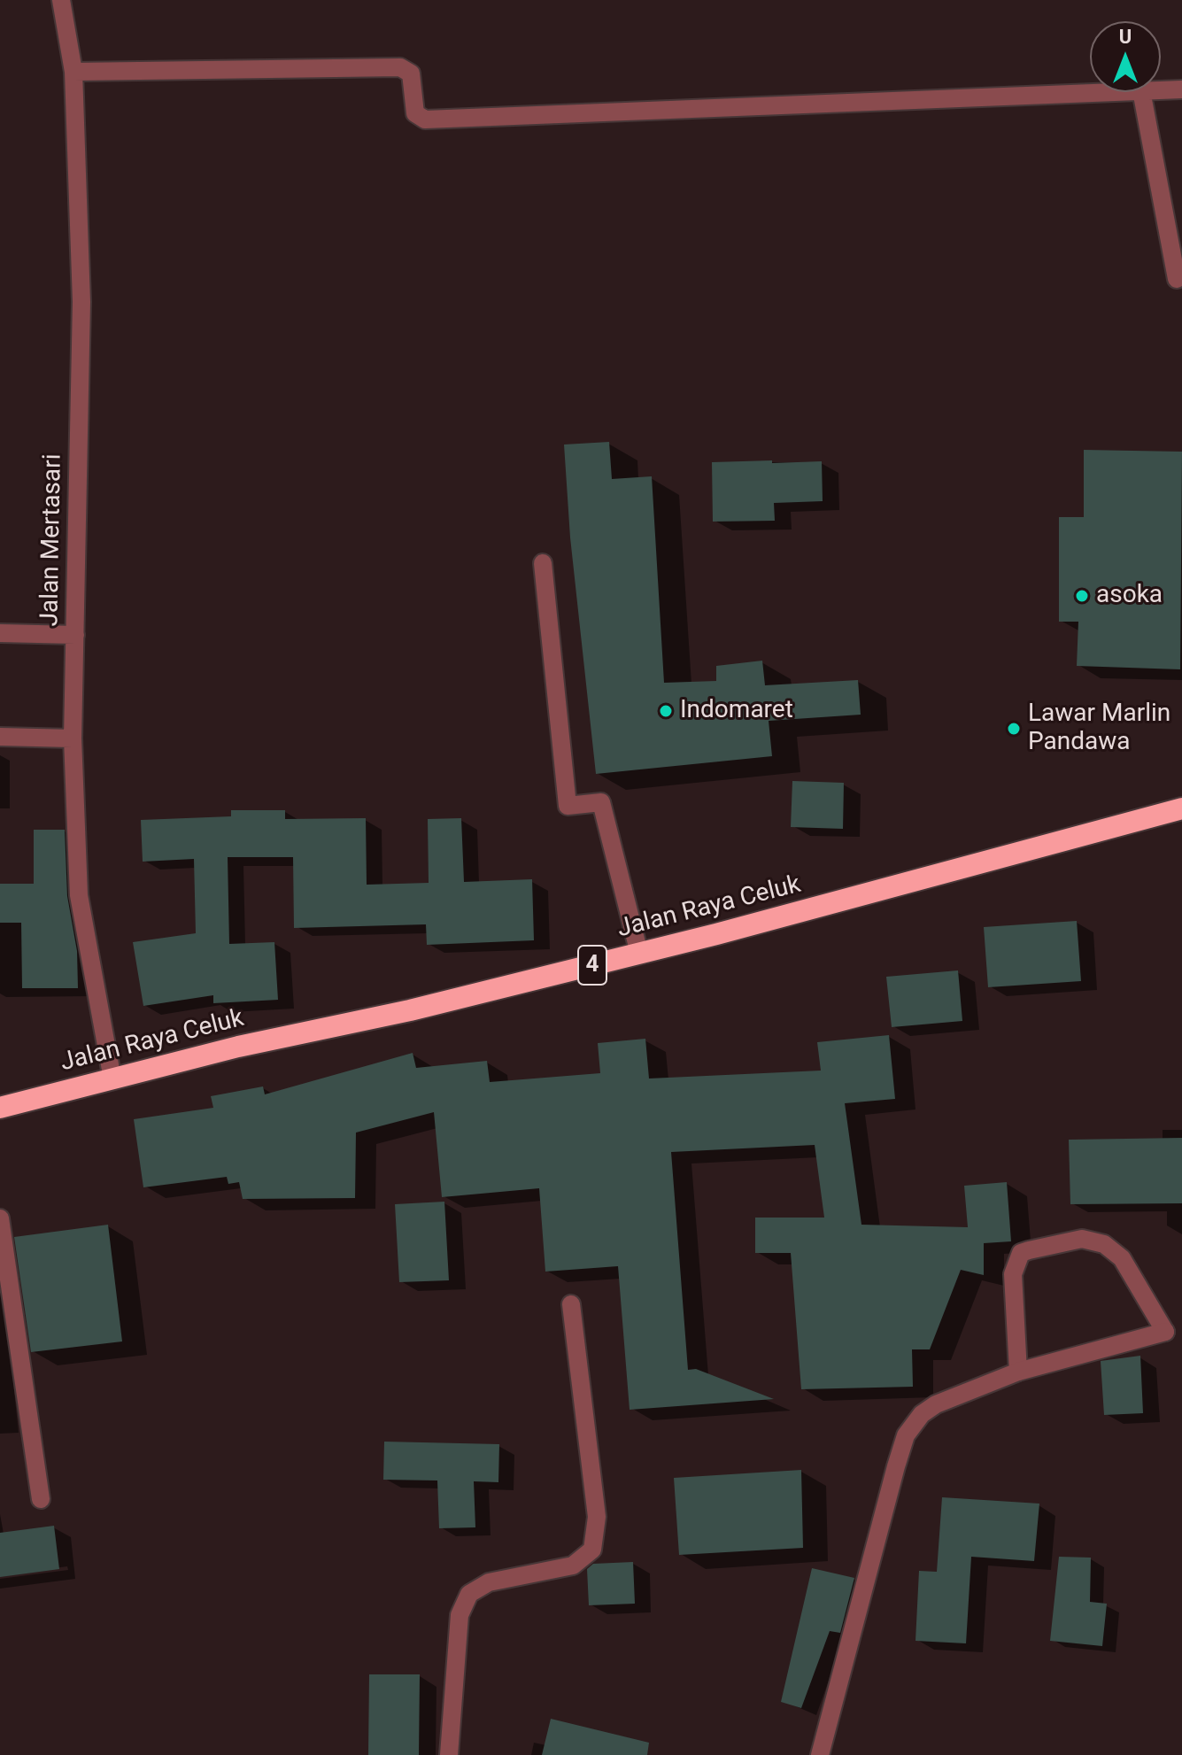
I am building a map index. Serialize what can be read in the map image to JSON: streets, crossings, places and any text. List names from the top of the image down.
{
  "streets": {
    "highway": ["Jalan Raya Celuk", "4"],
    "street": ["Jalan Mertasari"]
  },
  "crossings": [
    ["Jalan Mertasari", "Jalan Raya Celuk"]
  ],
  "places": ["asoka", "Indomaret", "Lawar Marlin Pandawa"],
  "north": "top"
}
